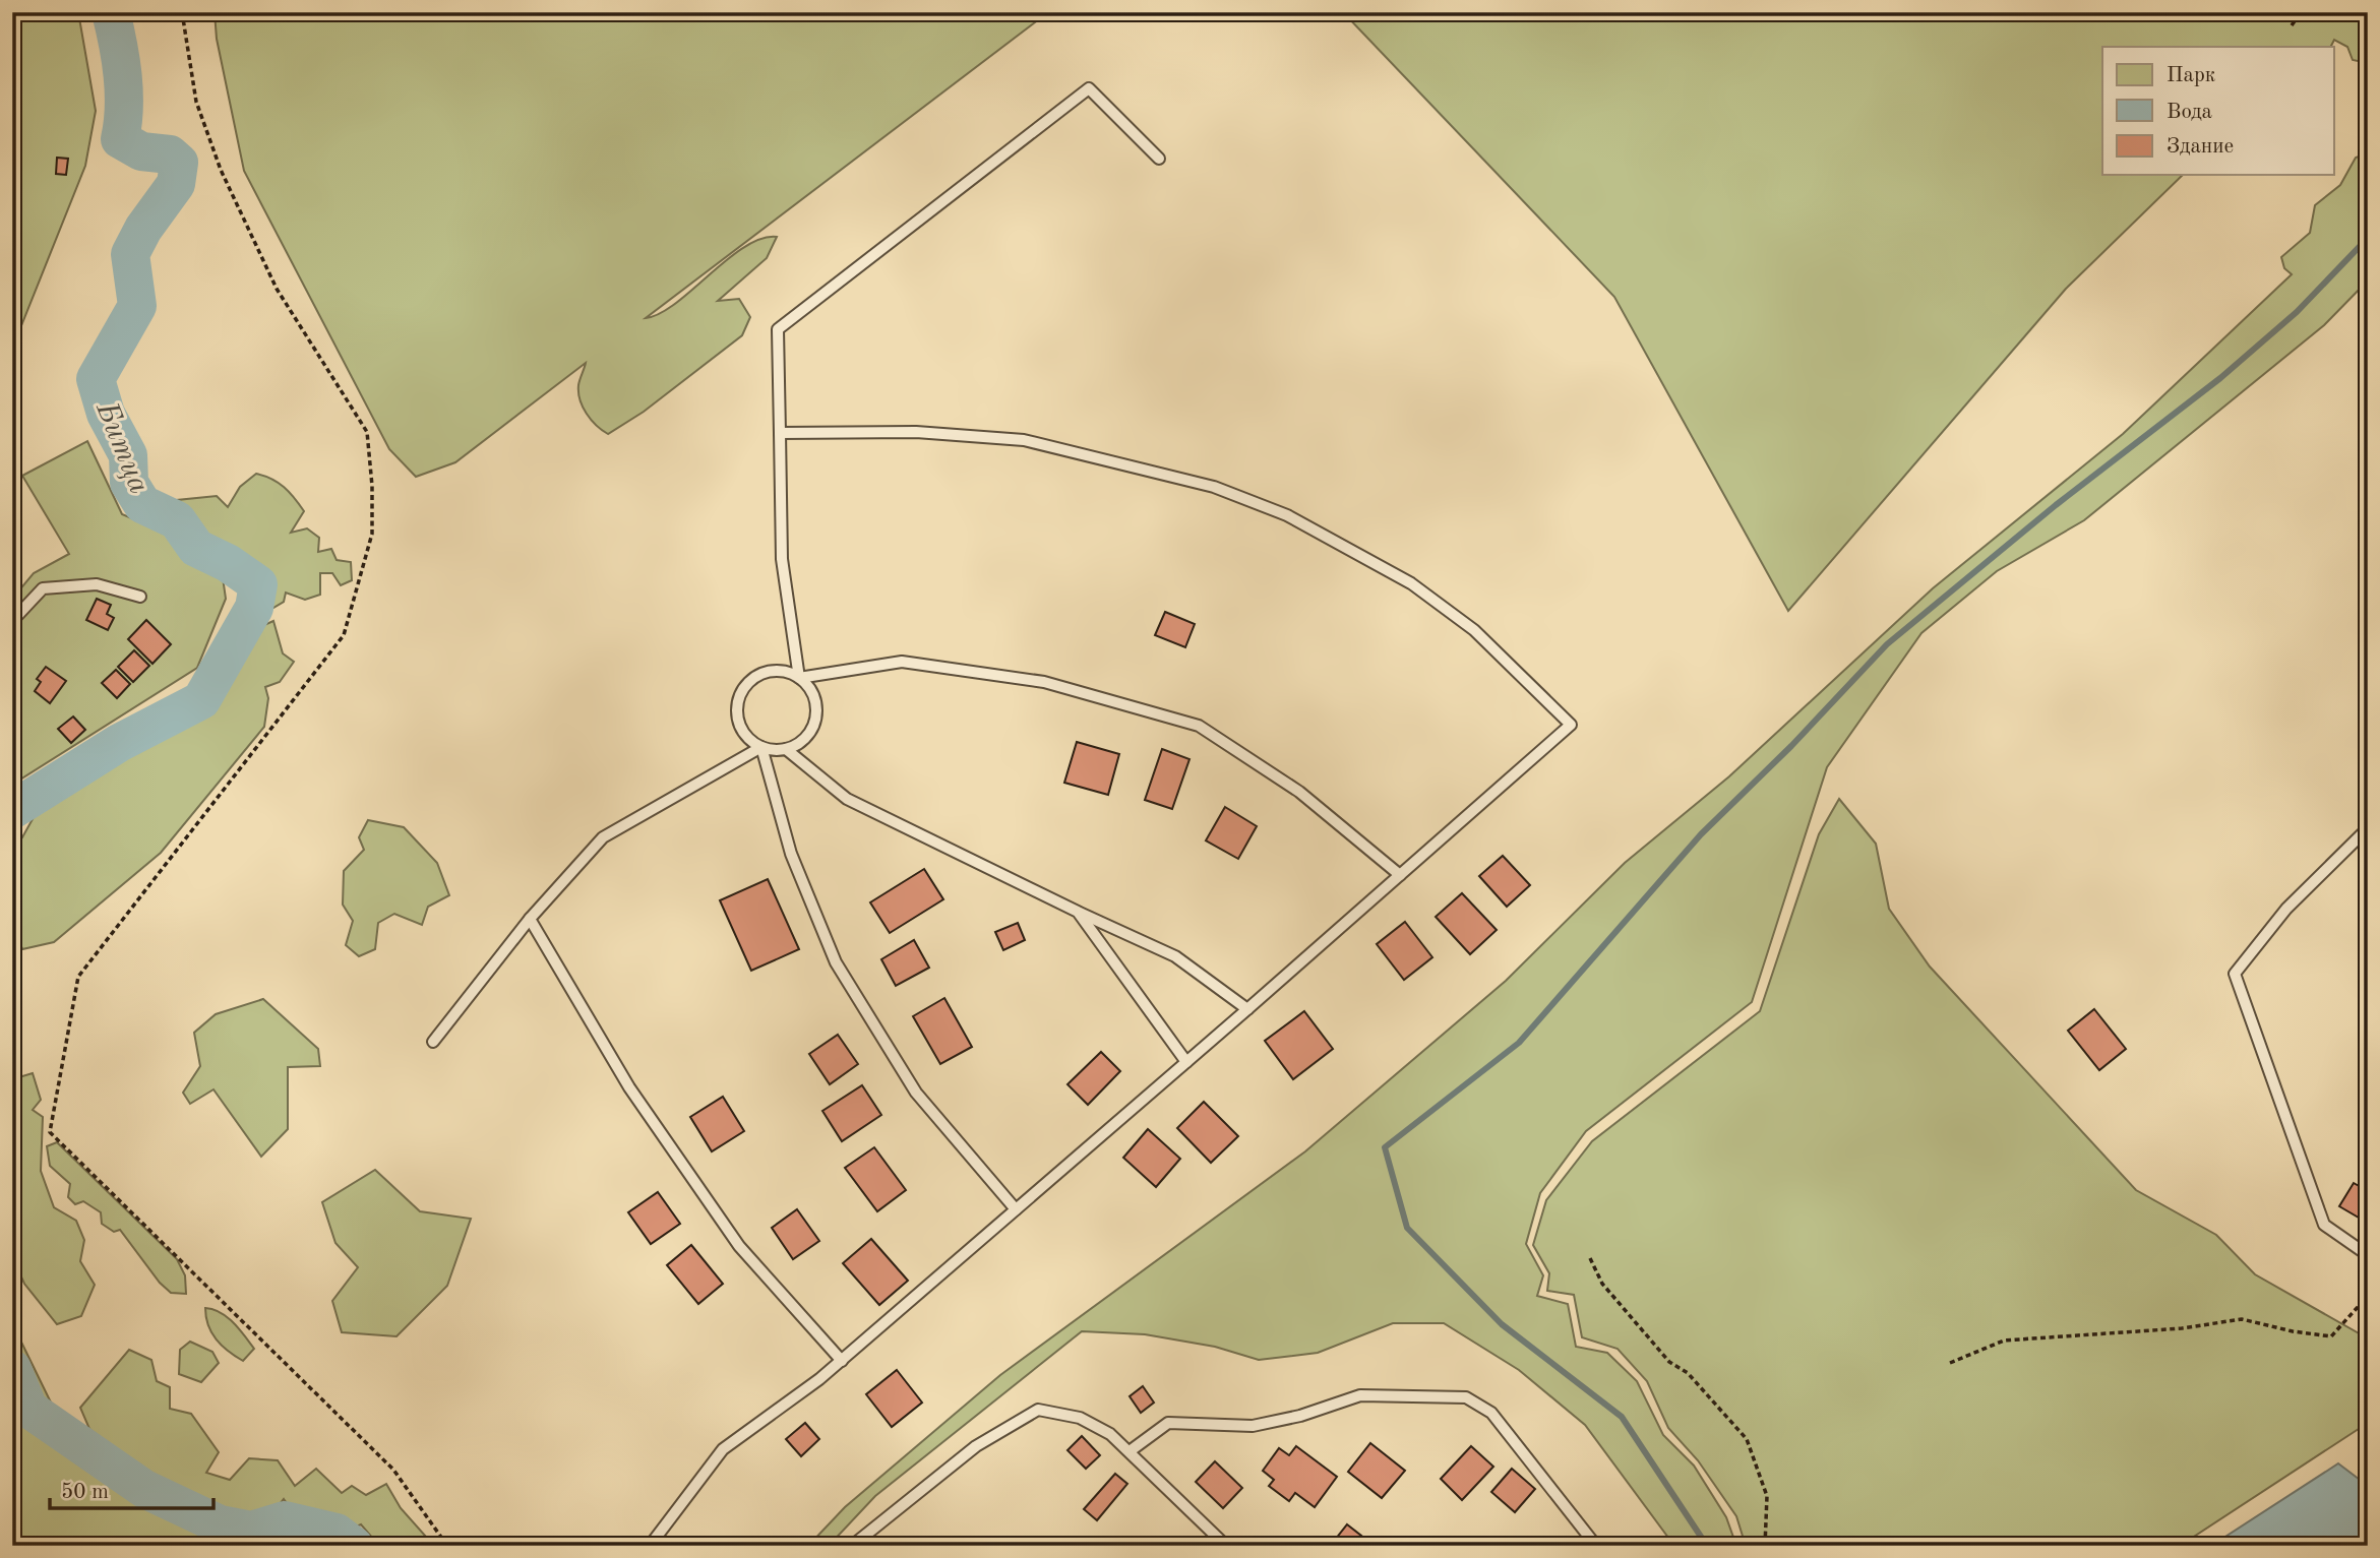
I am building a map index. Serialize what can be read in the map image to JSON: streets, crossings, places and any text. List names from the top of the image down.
{
  "water": ["Битца"],
  "legend": ["Парк", "Вода", "Здание"],
  "scale_bar": "50 m"
}
